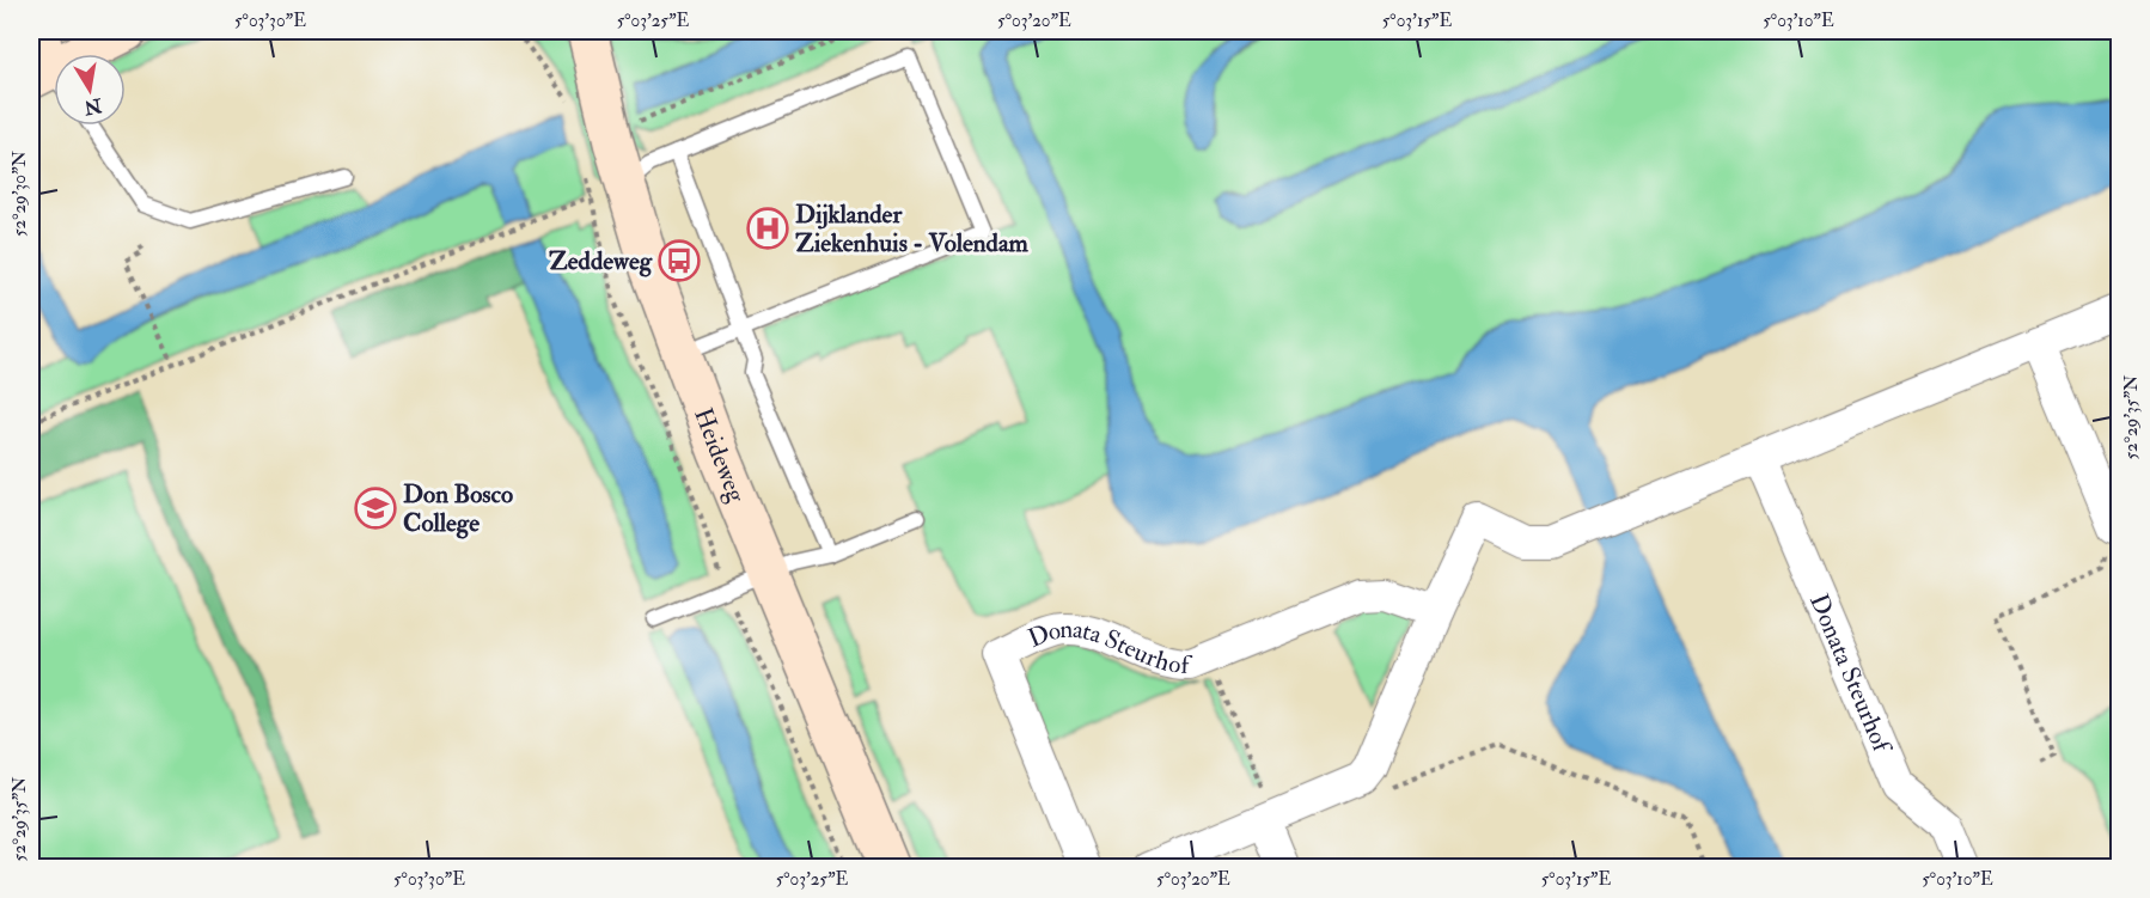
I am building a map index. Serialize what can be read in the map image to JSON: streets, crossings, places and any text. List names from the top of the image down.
{
  "streets": {
    "street": ["Heideweg", "Donata Steurhof"]
  },
  "places": {
    "hospital": ["Dijklander Ziekenhuis - Volendam"],
    "bus stop": ["Zeddeweg"],
    "school or university": ["Don Bosco College"]
  },
  "north": "bottom",
  "coordinates": [
    "5°03'30\"E",
    "5°03'25\"E",
    "5°03'20\"E",
    "5°03'15\"E",
    "5°03'10\"E",
    "52°29'30\"N",
    "52°29'35\"N"
  ]
}
